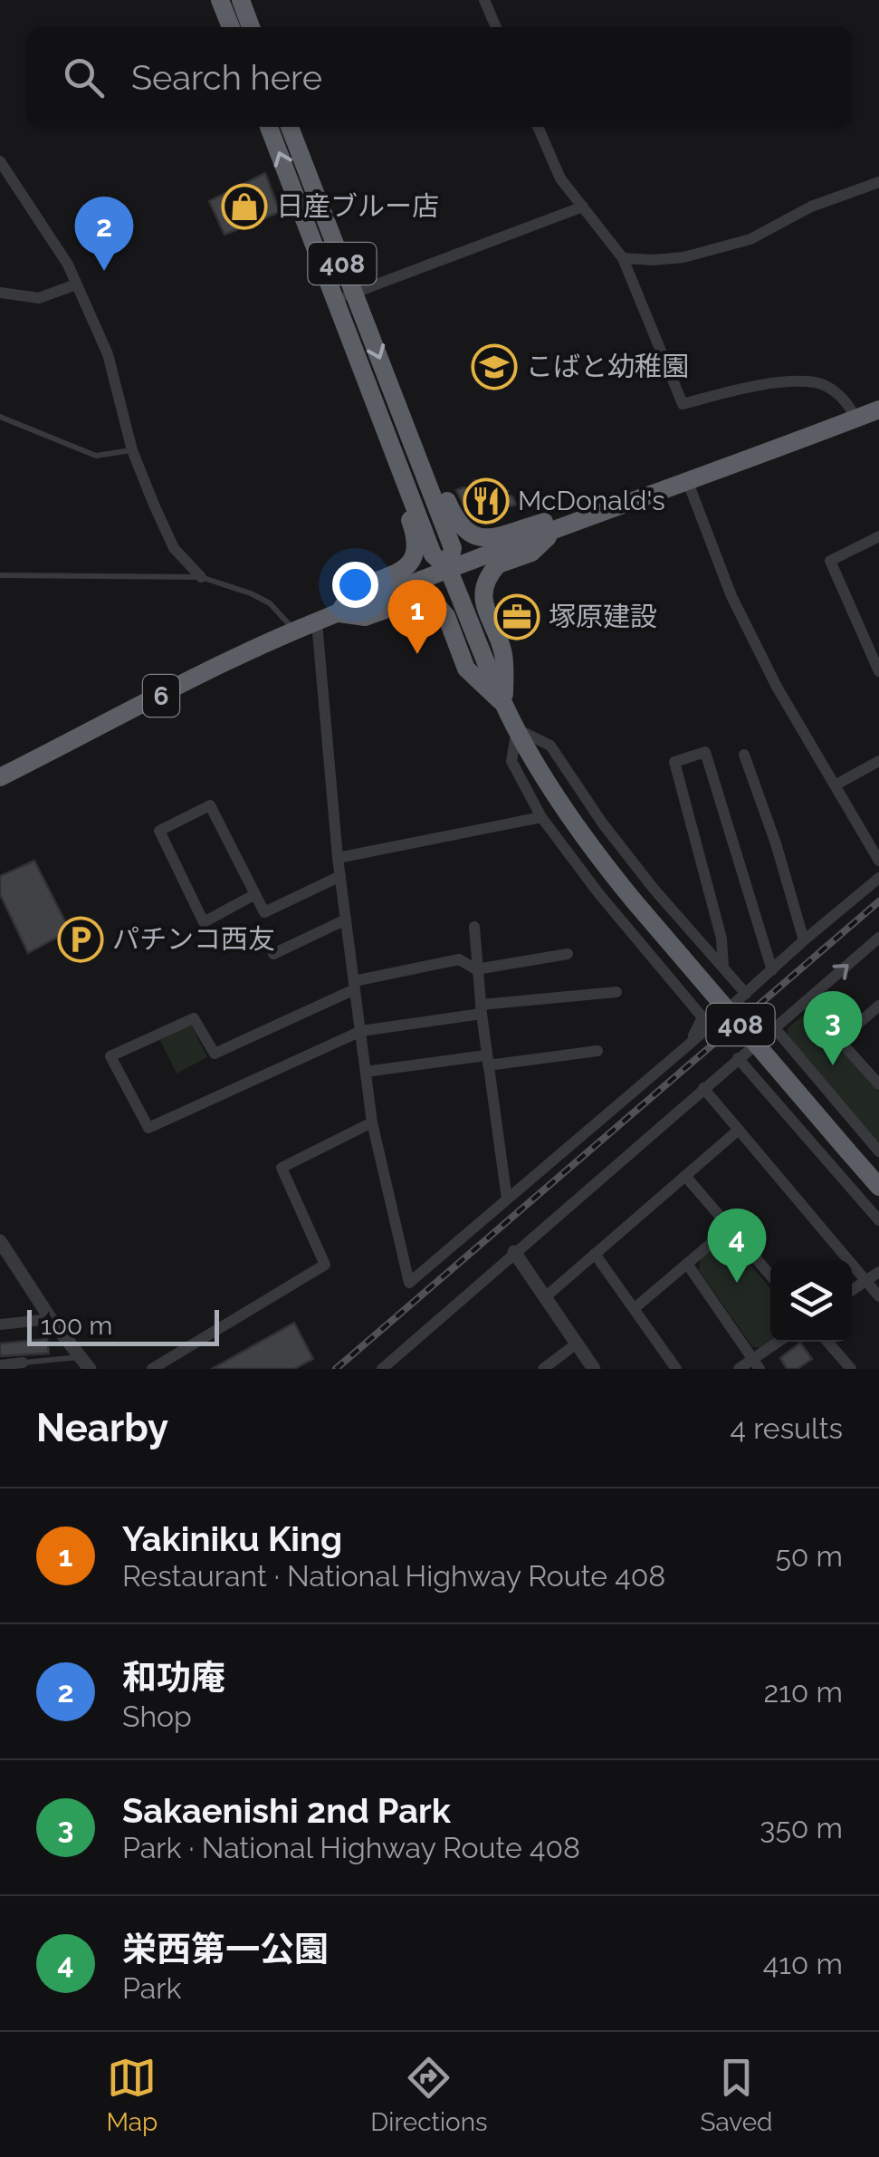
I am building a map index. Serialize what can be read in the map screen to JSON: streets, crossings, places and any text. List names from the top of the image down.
{
  "streets": {
    "highway": ["408", "6"]
  },
  "crossings": [
    ["408", "6"]
  ],
  "places": {
    "shop": ["日産ブルー店"],
    "school or university": ["こばと幼稚園"],
    "restaurant": ["McDonald's"],
    "office": ["塚原建設"],
    "parking": ["パチンコ西友"]
  },
  "scale_bar": "100 m",
  "page": {
    "search": "Search here",
    "pins": [
      "2",
      "1",
      "3",
      "4"
    ],
    "scale": "100 m",
    "heading": ["Nearby", "4 results"],
    "list": [
      {
        "mark": "1",
        "name": "Yakiniku King",
        "note": "Restaurant · National Highway Route 408",
        "value": "50 m"
      },
      {
        "mark": "2",
        "name": "和功庵",
        "note": "Shop",
        "value": "210 m"
      },
      {
        "mark": "3",
        "name": "Sakaenishi 2nd Park",
        "note": "Park · National Highway Route 408",
        "value": "350 m"
      },
      {
        "mark": "4",
        "name": "栄西第一公園",
        "note": "Park",
        "value": "410 m"
      }
    ],
    "nav": ["Map", "Directions", "Saved"]
  }
}
